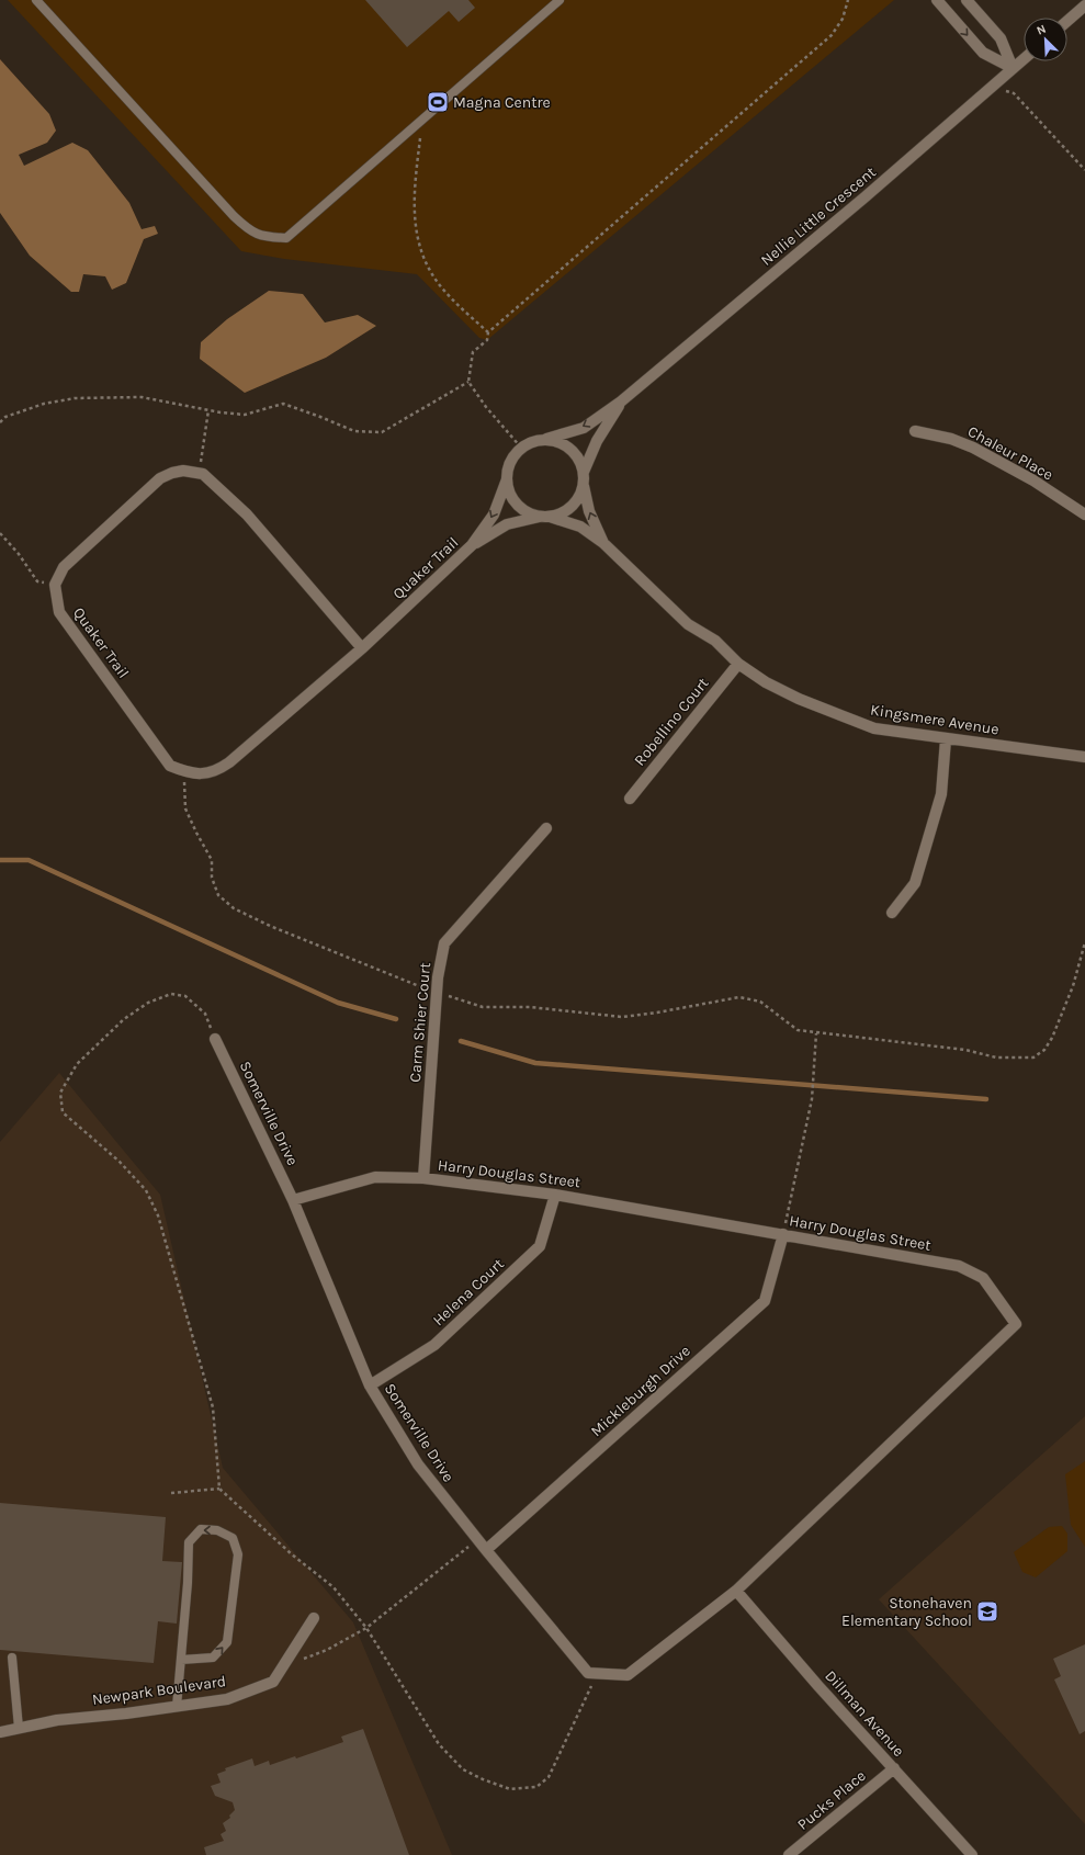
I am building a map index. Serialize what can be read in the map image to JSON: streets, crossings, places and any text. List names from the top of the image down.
{
  "streets": {
    "street": [
      "Nellie Little Crescent",
      "Chaleur Place",
      "Quaker Trail",
      "Kingsmere Avenue",
      "Robellino Court",
      "Carm Shier Court",
      "Somerville Drive",
      "Harry Douglas Street",
      "Helena Court",
      "Mickleburgh Drive",
      "Newpark Boulevard",
      "Dillman Avenue",
      "Pucks Place"
    ]
  },
  "crossings": [
    ["Nellie Little Crescent", "Quaker Trail"],
    ["Nellie Little Crescent", "Kingsmere Avenue"],
    ["Quaker Trail", "Kingsmere Avenue"],
    ["Kingsmere Avenue", "Robellino Court"],
    ["Carm Shier Court", "Harry Douglas Street"],
    ["Somerville Drive", "Harry Douglas Street"],
    ["Somerville Drive", "Helena Court"],
    ["Somerville Drive", "Mickleburgh Drive"],
    ["Somerville Drive", "Dillman Avenue"],
    ["Harry Douglas Street", "Helena Court"],
    ["Harry Douglas Street", "Mickleburgh Drive"],
    ["Harry Douglas Street", "Dillman Avenue"],
    ["Dillman Avenue", "Pucks Place"]
  ],
  "places": {
    "sports": ["Magna Centre"],
    "school or university": ["Stonehaven Elementary School"]
  },
  "north": "top left"
}
